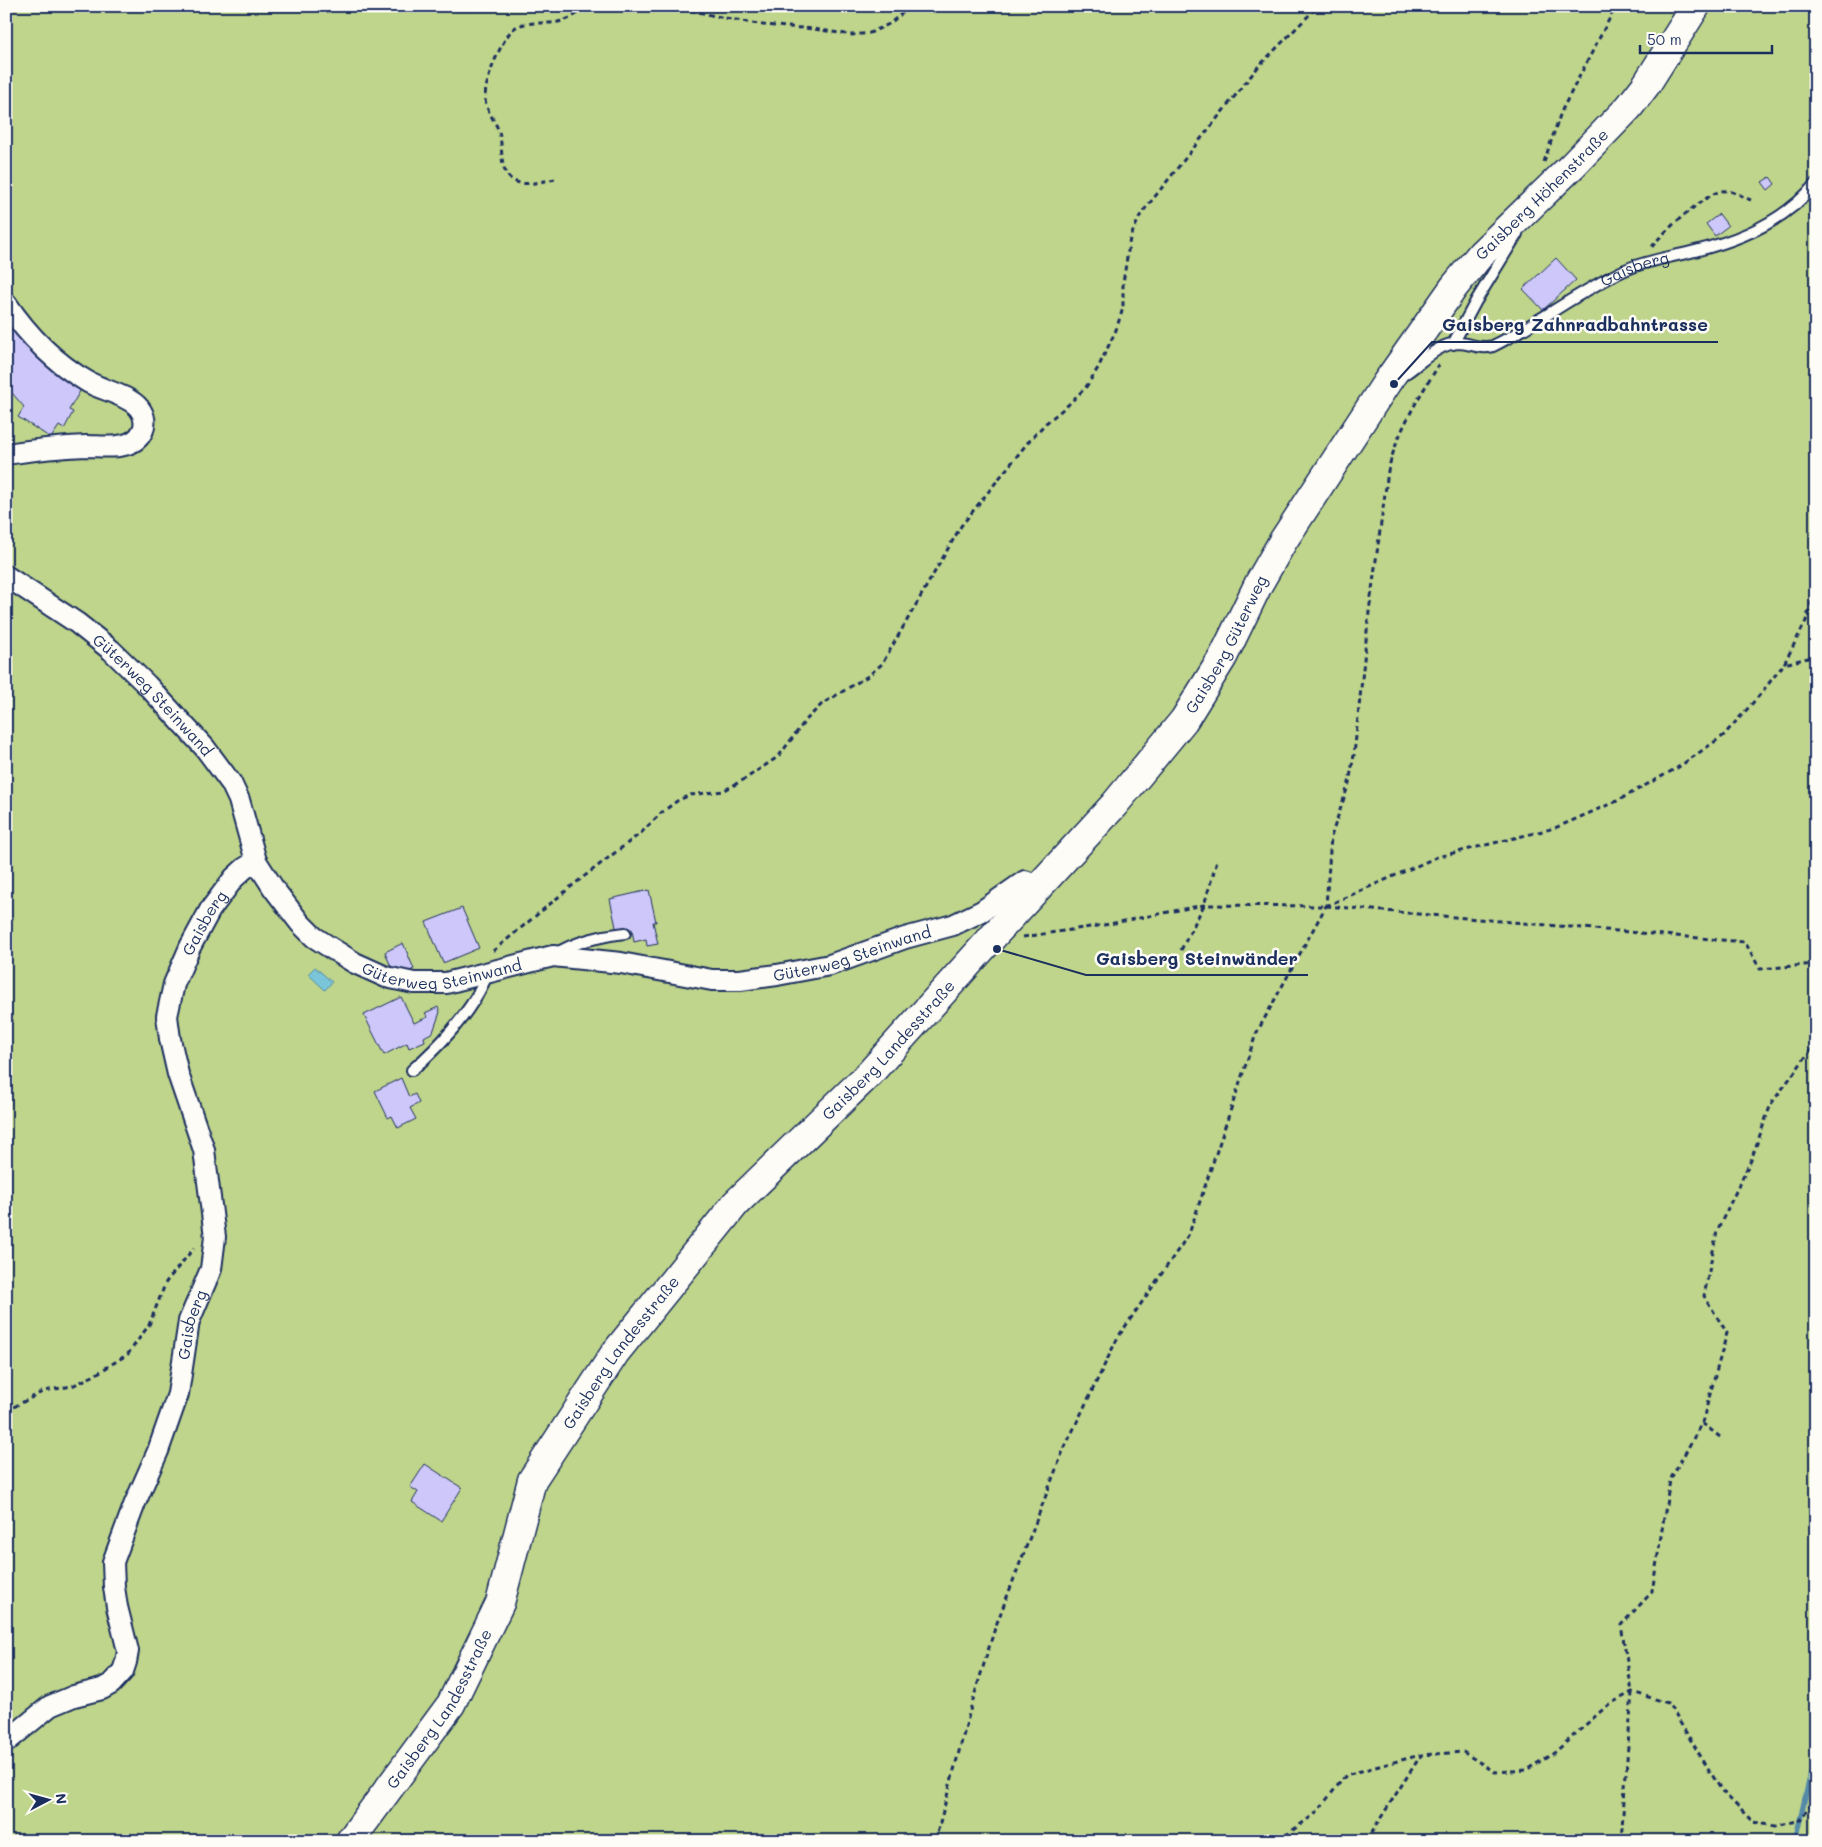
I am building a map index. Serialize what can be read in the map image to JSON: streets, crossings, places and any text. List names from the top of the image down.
{
  "streets": {
    "main road": ["Gaisberg Höhenstraße", "Gaisberg Güterweg", "Gaisberg Landesstraße"],
    "street": ["Gaisberg", "Güterweg Steinwand"]
  },
  "crossings": [
    ["Gaisberg Höhenstraße", "Gaisberg Güterweg"],
    ["Gaisberg", "Güterweg Steinwand"],
    ["Gaisberg Güterweg", "Güterweg Steinwand"],
    ["Gaisberg Güterweg", "Gaisberg Landesstraße"]
  ],
  "places": ["Gaisberg Zahnradbahntrasse", "Gaisberg Steinwänder"],
  "scale_bar": "50 m",
  "north": "right"
}
